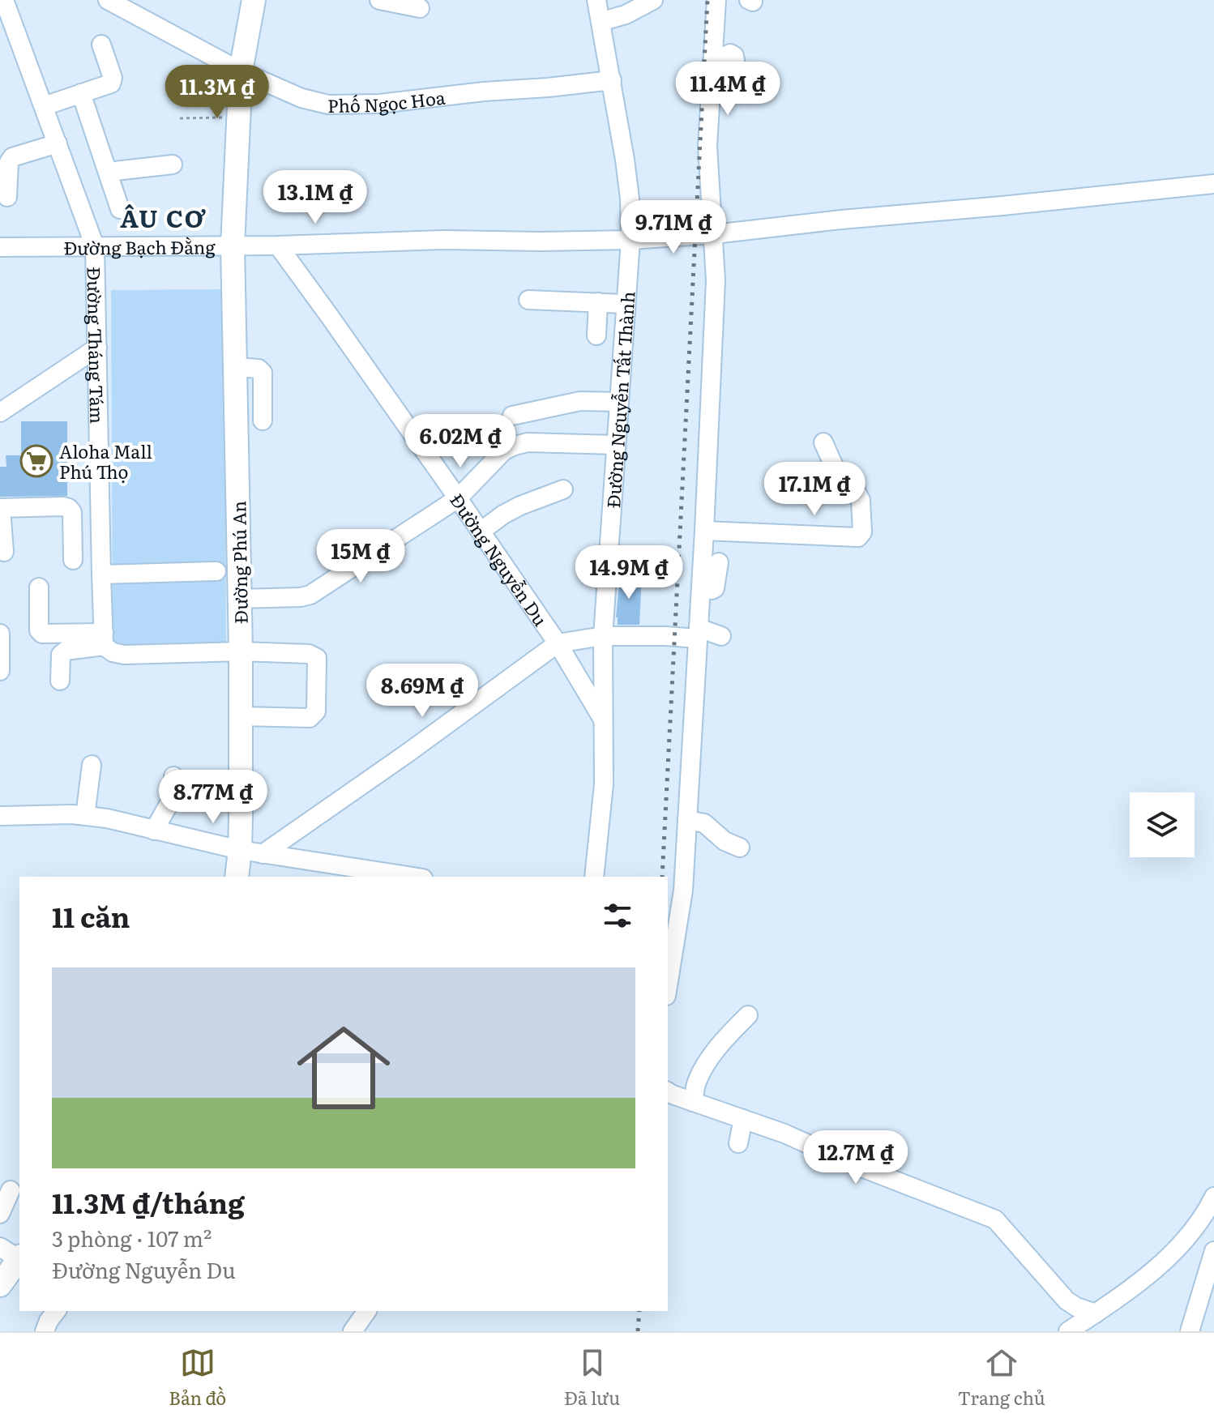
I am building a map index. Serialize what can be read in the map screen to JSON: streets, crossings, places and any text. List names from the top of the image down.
{
  "streets": {
    "main road": ["Đường Phú An"],
    "street": [
      "Phố Ngọc Hoa",
      "Đường Bạch Đằng",
      "Đường Tháng Tám",
      "Đường Nguyễn Tất Thành",
      "Đường Nguyễn Du"
    ]
  },
  "crossings": [
    ["Phố Ngọc Hoa", "Đường Nguyễn Tất Thành"],
    ["Đường Bạch Đằng", "Đường Tháng Tám"],
    ["Đường Bạch Đằng", "Đường Nguyễn Tất Thành"],
    ["Đường Bạch Đằng", "Đường Nguyễn Du"],
    ["Đường Bạch Đằng", "Đường Phú An"],
    ["Đường Nguyễn Tất Thành", "Đường Nguyễn Du"]
  ],
  "districts": ["ÂU CƠ"],
  "places": {
    "supermarket": ["Aloha Mall Phú Thọ"]
  },
  "page": {
    "price": [
      "11.4M ₫",
      "11.3M ₫",
      "13.1M ₫",
      "9.71M ₫",
      "6.02M ₫",
      "17.1M ₫",
      "15M ₫",
      "14.9M ₫",
      "8.69M ₫",
      "8.77M ₫",
      "12.7M ₫"
    ],
    "heading": "11 căn",
    "list": [
      {
        "name": "11.3M ₫/tháng",
        "note": "3 phòng · 107 m² · Đường Nguyễn Du"
      }
    ],
    "tabs": ["Bản đồ", "Đã lưu", "Trang chủ"]
  }
}
